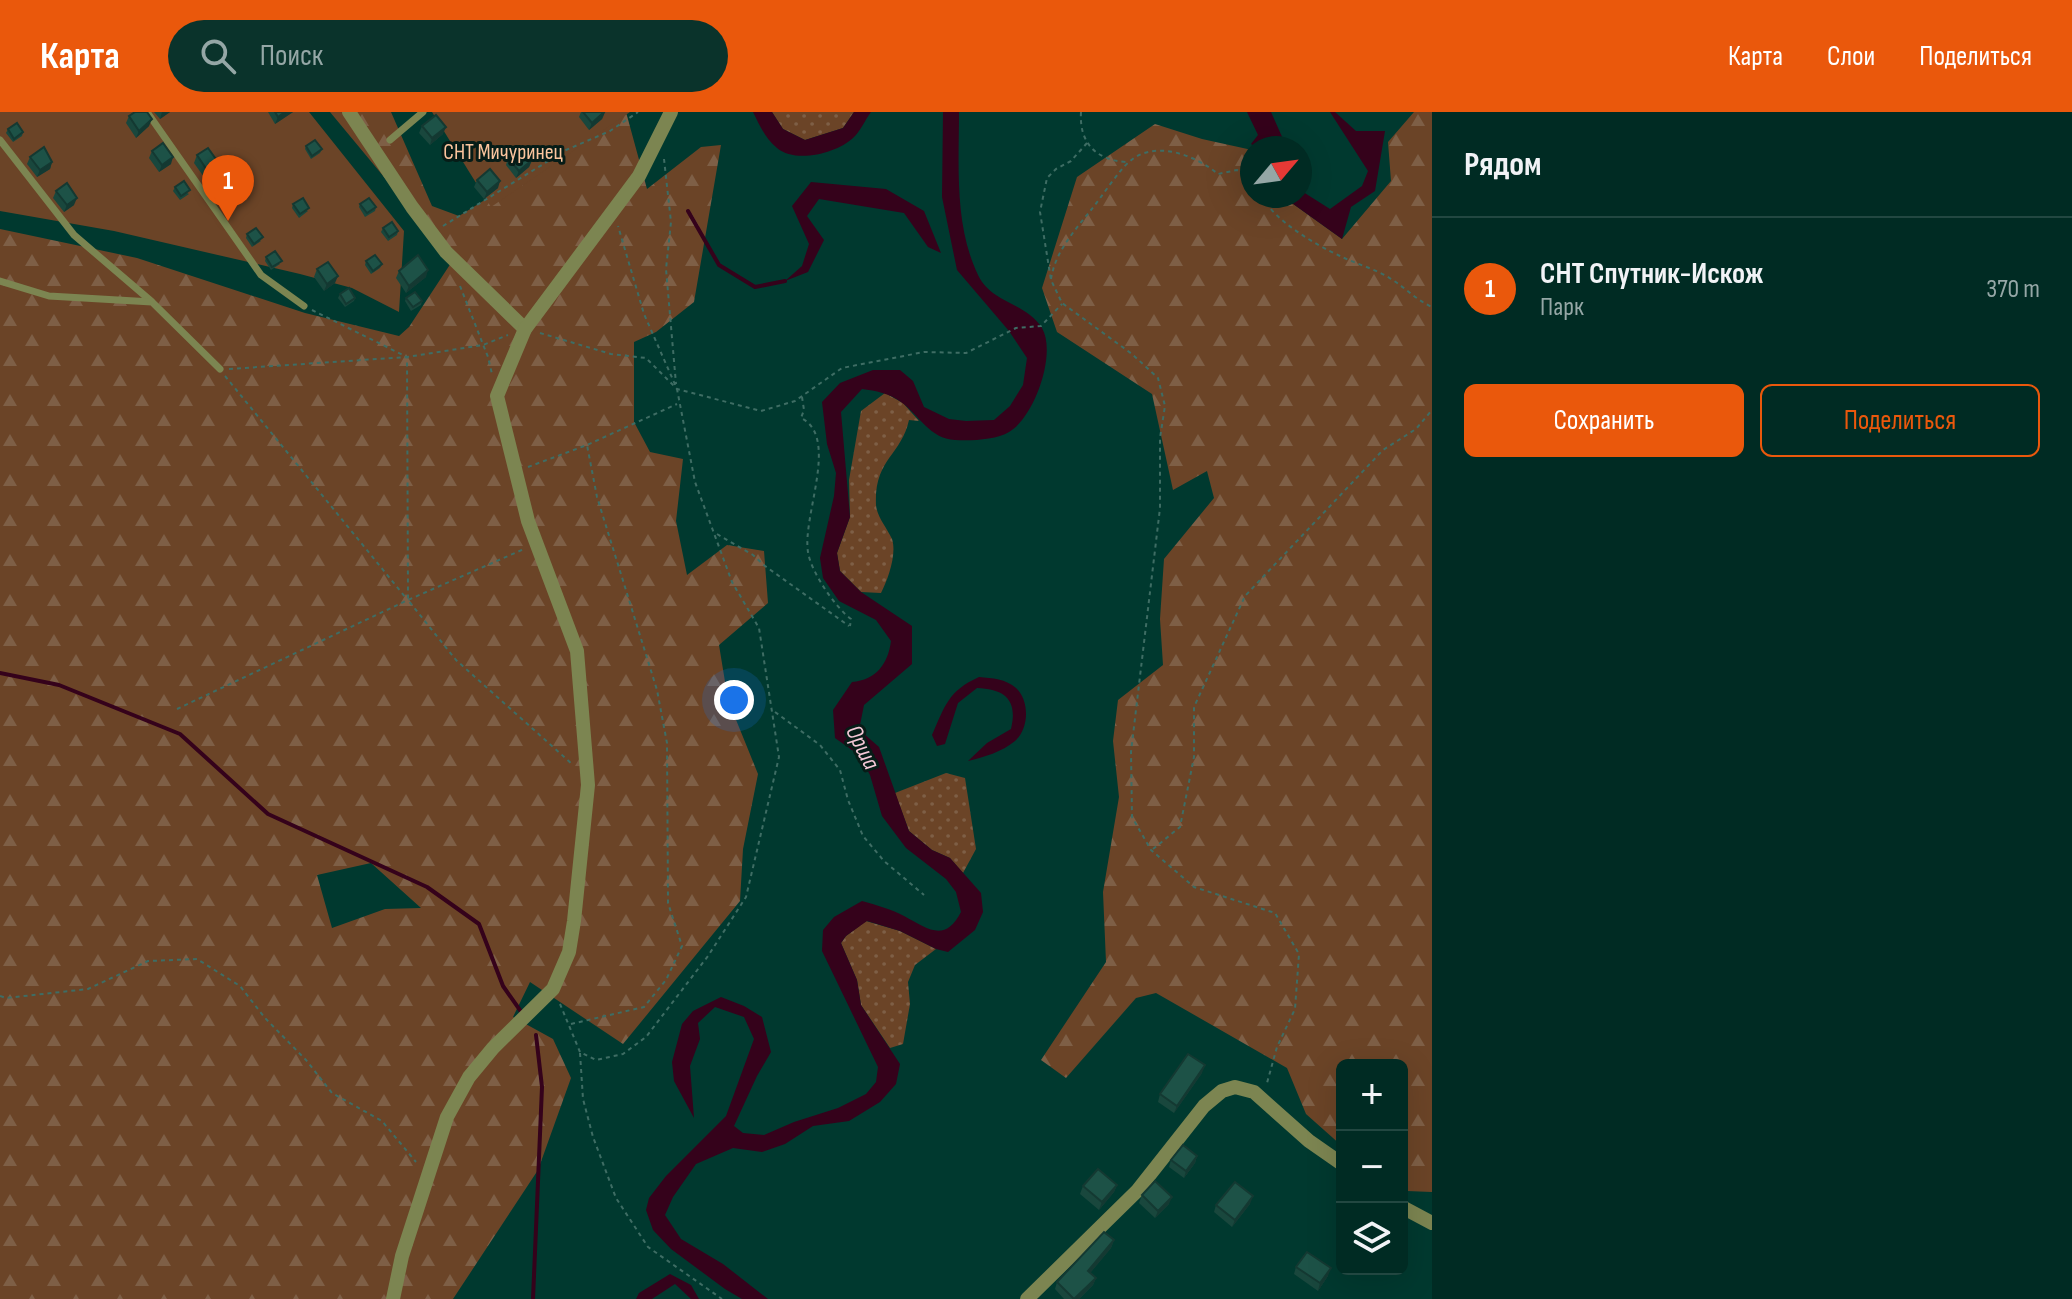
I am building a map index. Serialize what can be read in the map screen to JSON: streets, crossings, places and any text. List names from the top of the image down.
{
  "water": ["Орша"],
  "parks": ["СНТ Мичуринец"],
  "north": "top right",
  "page": {
    "header": "Карта",
    "search": "Поиск",
    "nav": ["Карта", "Слои", "Поделиться"],
    "heading": "Рядом",
    "pins": "1",
    "list": [
      {
        "mark": "1",
        "name": "СНТ Спутник-Искож",
        "note": "Парк",
        "value": "370 m"
      }
    ],
    "buttons": ["Сохранить", "Поделиться"],
    "map_buttons": ["+", "−"]
  }
}
